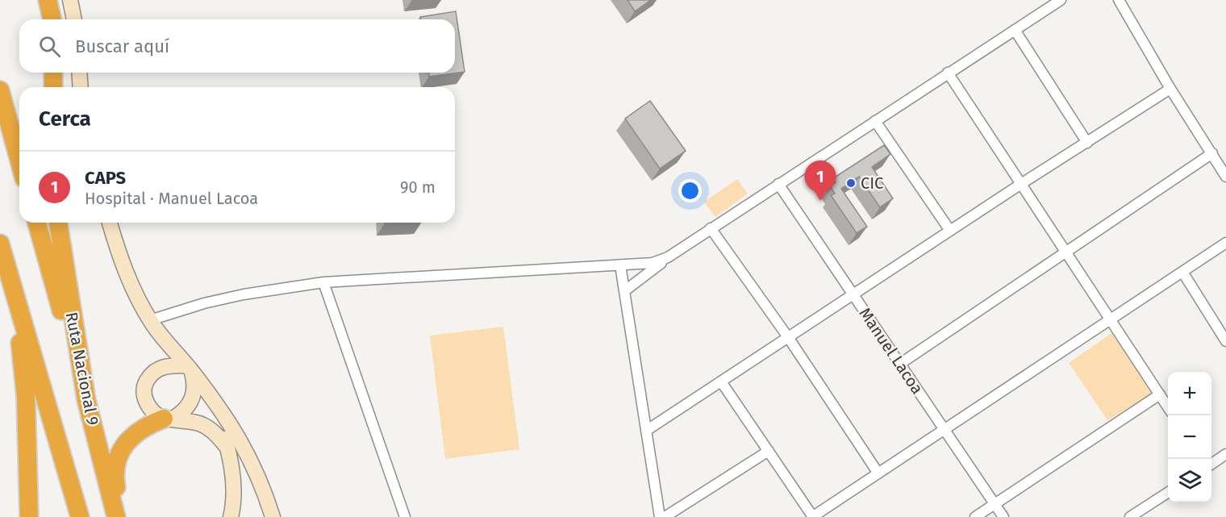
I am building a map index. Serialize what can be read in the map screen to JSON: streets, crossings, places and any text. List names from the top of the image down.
{
  "streets": {
    "highway": ["Ruta Nacional 9"],
    "street": ["Manuel Lacoa"]
  },
  "places": ["CIC"],
  "page": {
    "search": "Buscar aquí",
    "heading": "Cerca",
    "list": [
      {
        "mark": "1",
        "name": "CAPS",
        "note": "Hospital · Manuel Lacoa",
        "value": "90 m"
      }
    ],
    "pins": "1",
    "map_buttons": ["+", "−"]
  }
}
